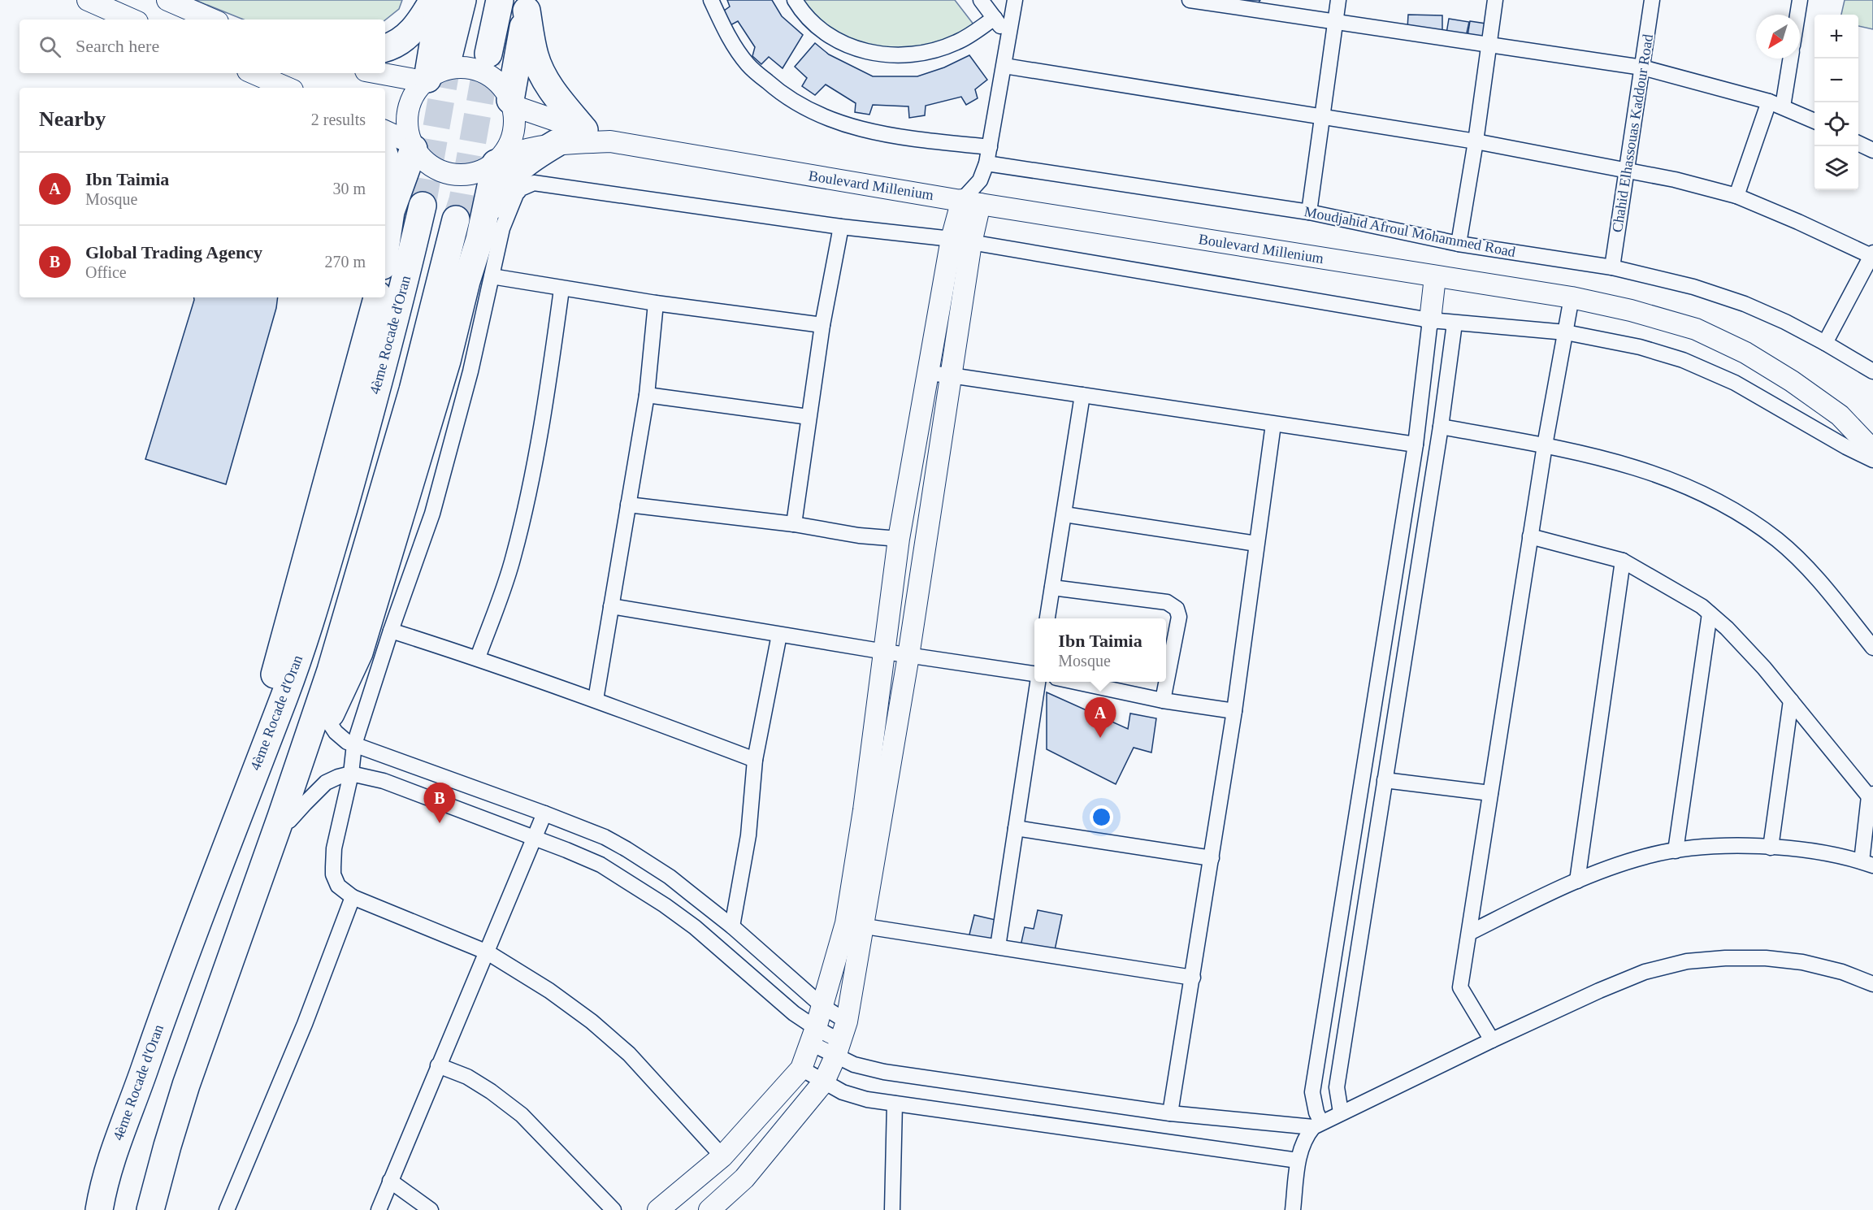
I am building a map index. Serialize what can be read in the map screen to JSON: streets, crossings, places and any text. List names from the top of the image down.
{
  "streets": {
    "highway": ["4ème Rocade d'Oran"],
    "main road": ["Boulevard Millenium"],
    "street": ["Chahid Elhassouas Kaddour Road", "Moudjahid Afroul Mohammed Road"]
  },
  "crossings": [
    ["Chahid Elhassouas Kaddour Road", "Moudjahid Afroul Mohammed Road"]
  ],
  "north": "bottom left",
  "page": {
    "map_buttons": ["+", "−"],
    "search": "Search here",
    "heading": ["Nearby", "2 results"],
    "list": [
      {
        "mark": "A",
        "name": "Ibn Taimia",
        "note": "Mosque",
        "value": "30 m"
      },
      {
        "mark": "B",
        "name": "Global Trading Agency",
        "note": "Office",
        "value": "270 m"
      }
    ],
    "popup": ["Ibn Taimia", "Mosque"],
    "pins": ["A", "B"]
  }
}
